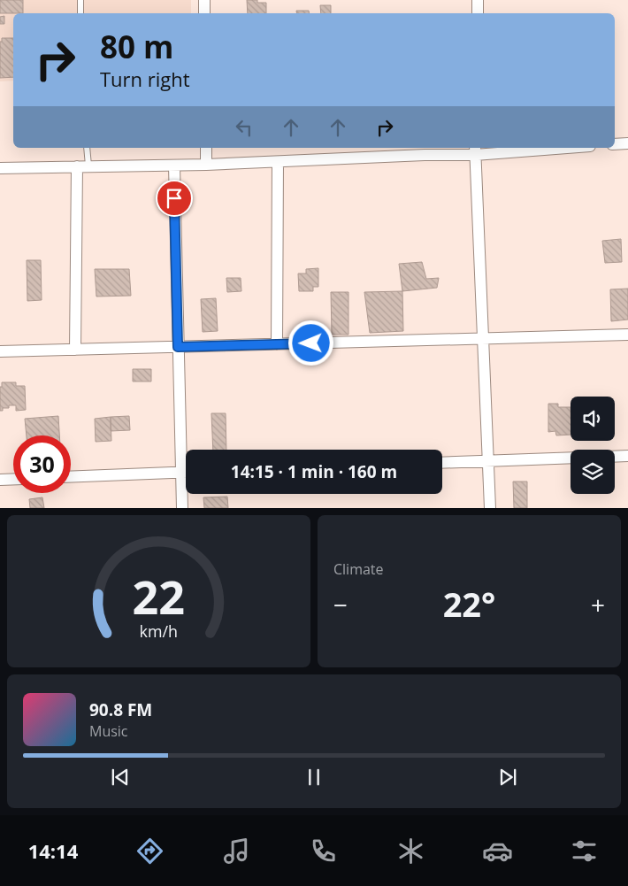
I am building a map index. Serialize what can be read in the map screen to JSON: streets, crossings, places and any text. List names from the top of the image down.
{
  "page": {
    "turn": ["80 m", "Turn right"],
    "limit": "30",
    "trip": "14:15 · 1 min · 160 m",
    "tile": "Climate",
    "heat": ["−", "22°", "+"],
    "song": ["90.8 FM", "Music"],
    "tabs": "14:14",
    "gauge": ["22", "km/h"]
  }
}
